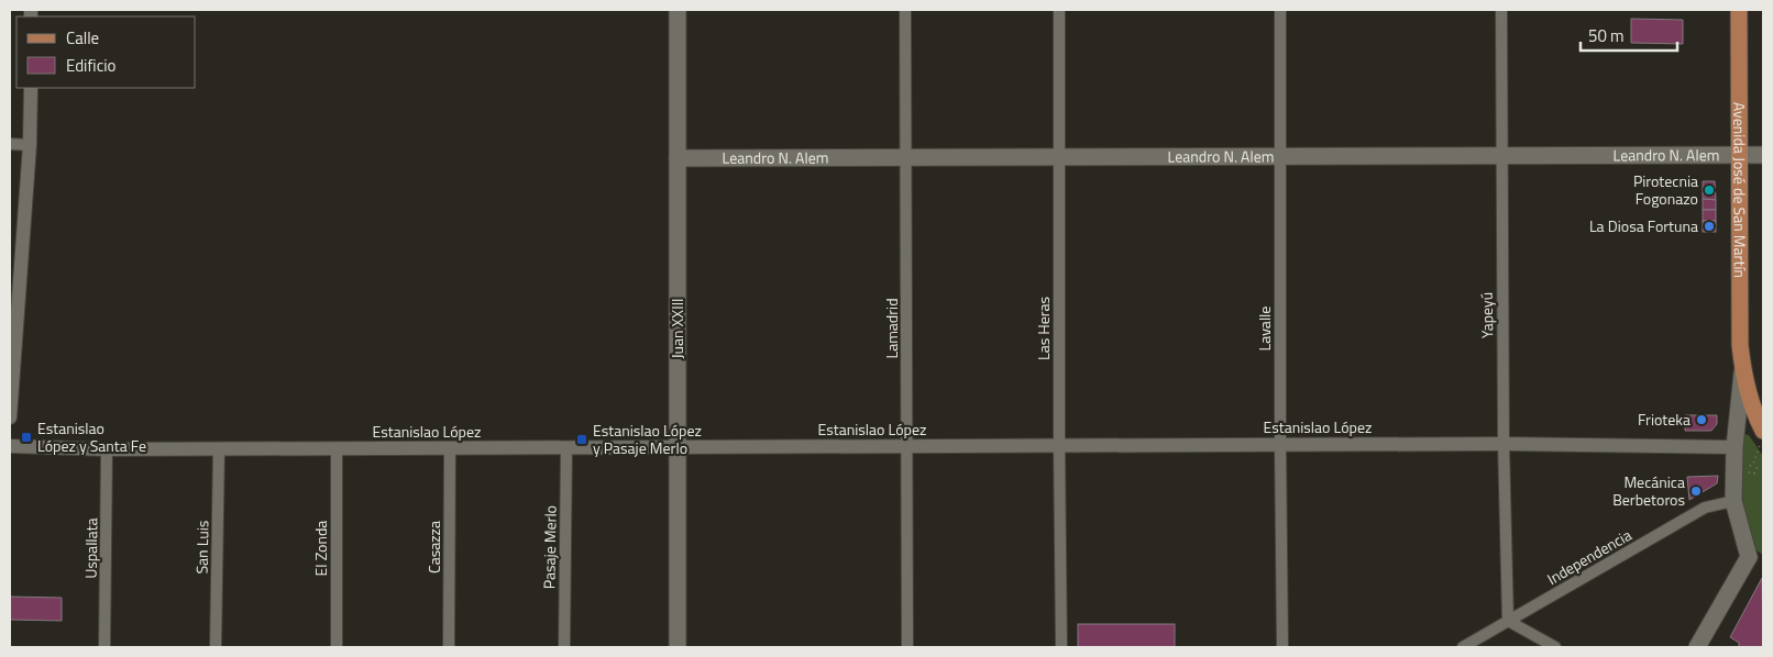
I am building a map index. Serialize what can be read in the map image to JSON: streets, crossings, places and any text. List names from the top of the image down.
{
  "streets": {
    "main road": ["Leandro N. Alem", "Avenida José de San Martín", "Juan XXIII"],
    "street": [
      "Yapeyú",
      "Lamadrid",
      "Las Heras",
      "Lavalle",
      "Estanislao López",
      "San Luis",
      "Casazza",
      "Pasaje Merlo",
      "Uspallata",
      "El Zonda",
      "Independencia"
    ]
  },
  "crossings": [
    ["Leandro N. Alem", "Avenida José de San Martín"],
    ["Leandro N. Alem", "Yapeyú"],
    ["Leandro N. Alem", "Juan XXIII"],
    ["Leandro N. Alem", "Lamadrid"],
    ["Leandro N. Alem", "Las Heras"],
    ["Leandro N. Alem", "Lavalle"],
    ["Avenida José de San Martín", "Estanislao López"],
    ["Avenida José de San Martín", "Independencia"],
    ["Yapeyú", "Estanislao López"],
    ["Yapeyú", "Independencia"],
    ["Juan XXIII", "Estanislao López"],
    ["Lamadrid", "Estanislao López"],
    ["Las Heras", "Estanislao López"],
    ["Lavalle", "Estanislao López"],
    ["Estanislao López", "San Luis"],
    ["Estanislao López", "Casazza"],
    ["Estanislao López", "Pasaje Merlo"],
    ["Estanislao López", "Uspallata"],
    ["Estanislao López", "El Zonda"]
  ],
  "places": {
    "other": [
      "Pirotecnia Fogonazo",
      "La Diosa Fortuna",
      "Frioteka",
      "Mecánica Berbetoros"
    ],
    "transit": ["Estanislao López y Santa Fe", "Estanislao López y Pasaje Merlo"]
  },
  "legend": ["Calle", "Edificio"],
  "scale_bar": "50 m"
}
